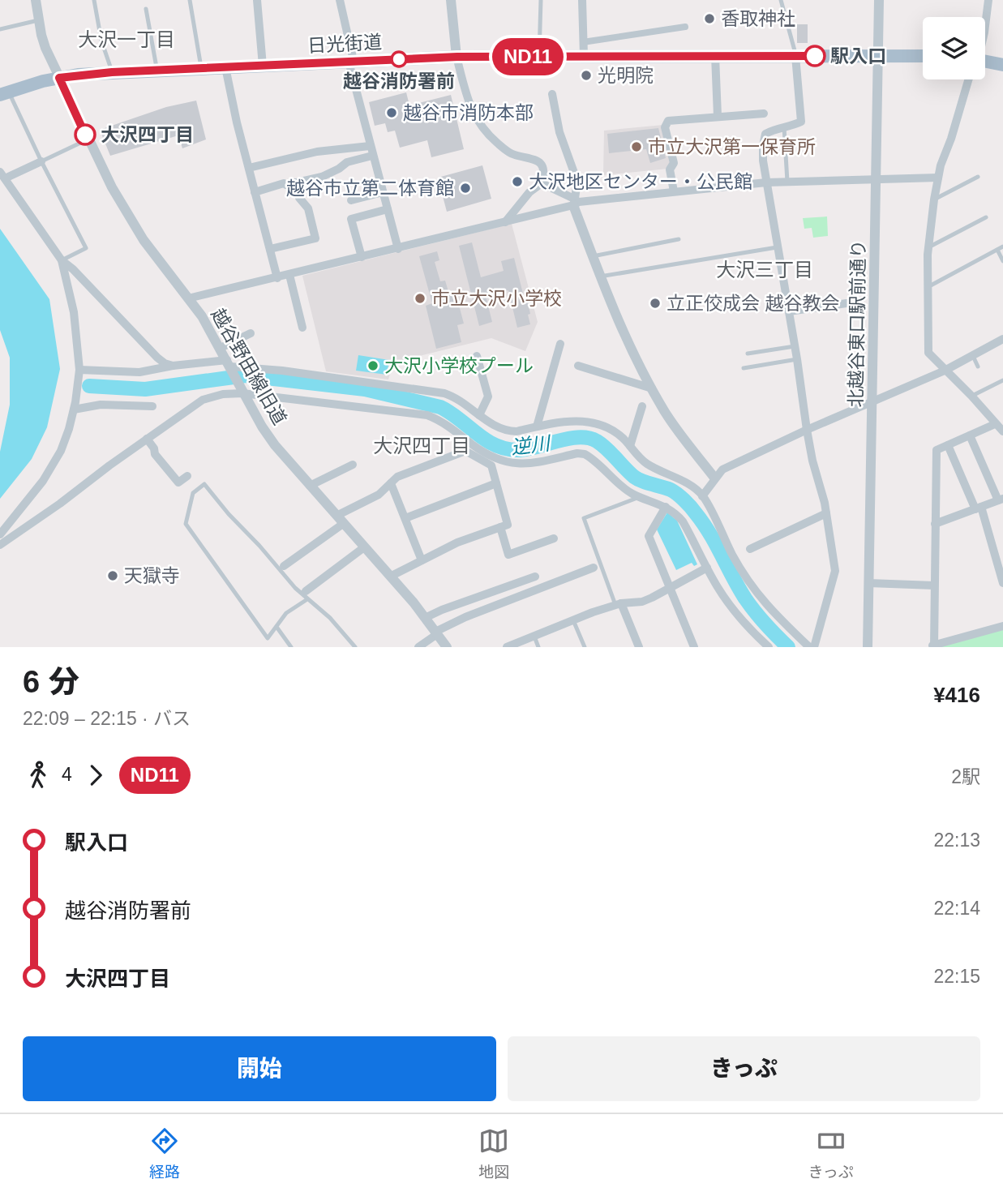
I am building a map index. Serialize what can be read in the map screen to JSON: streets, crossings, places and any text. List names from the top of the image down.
{
  "streets": {
    "main road": ["日光街道"],
    "street": ["北越谷東口駅前通り", "越谷野田線旧道"]
  },
  "crossings": [
    ["日光街道", "北越谷東口駅前通り"],
    ["日光街道", "越谷野田線旧道"]
  ],
  "districts": ["大沢一丁目", "大沢三丁目", "大沢四丁目"],
  "water": ["逆川"],
  "places": [
    "香取神社",
    "駅入口",
    "越谷消防署前",
    "光明院",
    "越谷市消防本部",
    "大沢四丁目",
    "市立大沢第一保育所",
    "大沢地区センター・公民館",
    "越谷市立第二体育館",
    "市立大沢小学校",
    "立正佼成会 越谷教会",
    "大沢小学校プール",
    "天獄寺"
  ],
  "lines": ["bus line ND11"],
  "page": {
    "on_map": "ND11",
    "heading": ["6 分", "22:09 – 22:15 · バス", "¥416"],
    "legs": ["4", "ND11", "2駅"],
    "list": [
      {
        "name": "駅入口",
        "value": "22:13"
      },
      {
        "name": "越谷消防署前",
        "value": "22:14"
      },
      {
        "name": "大沢四丁目",
        "value": "22:15"
      }
    ],
    "buttons": ["開始", "きっぷ"],
    "tabs": ["経路", "地図", "きっぷ"]
  }
}
